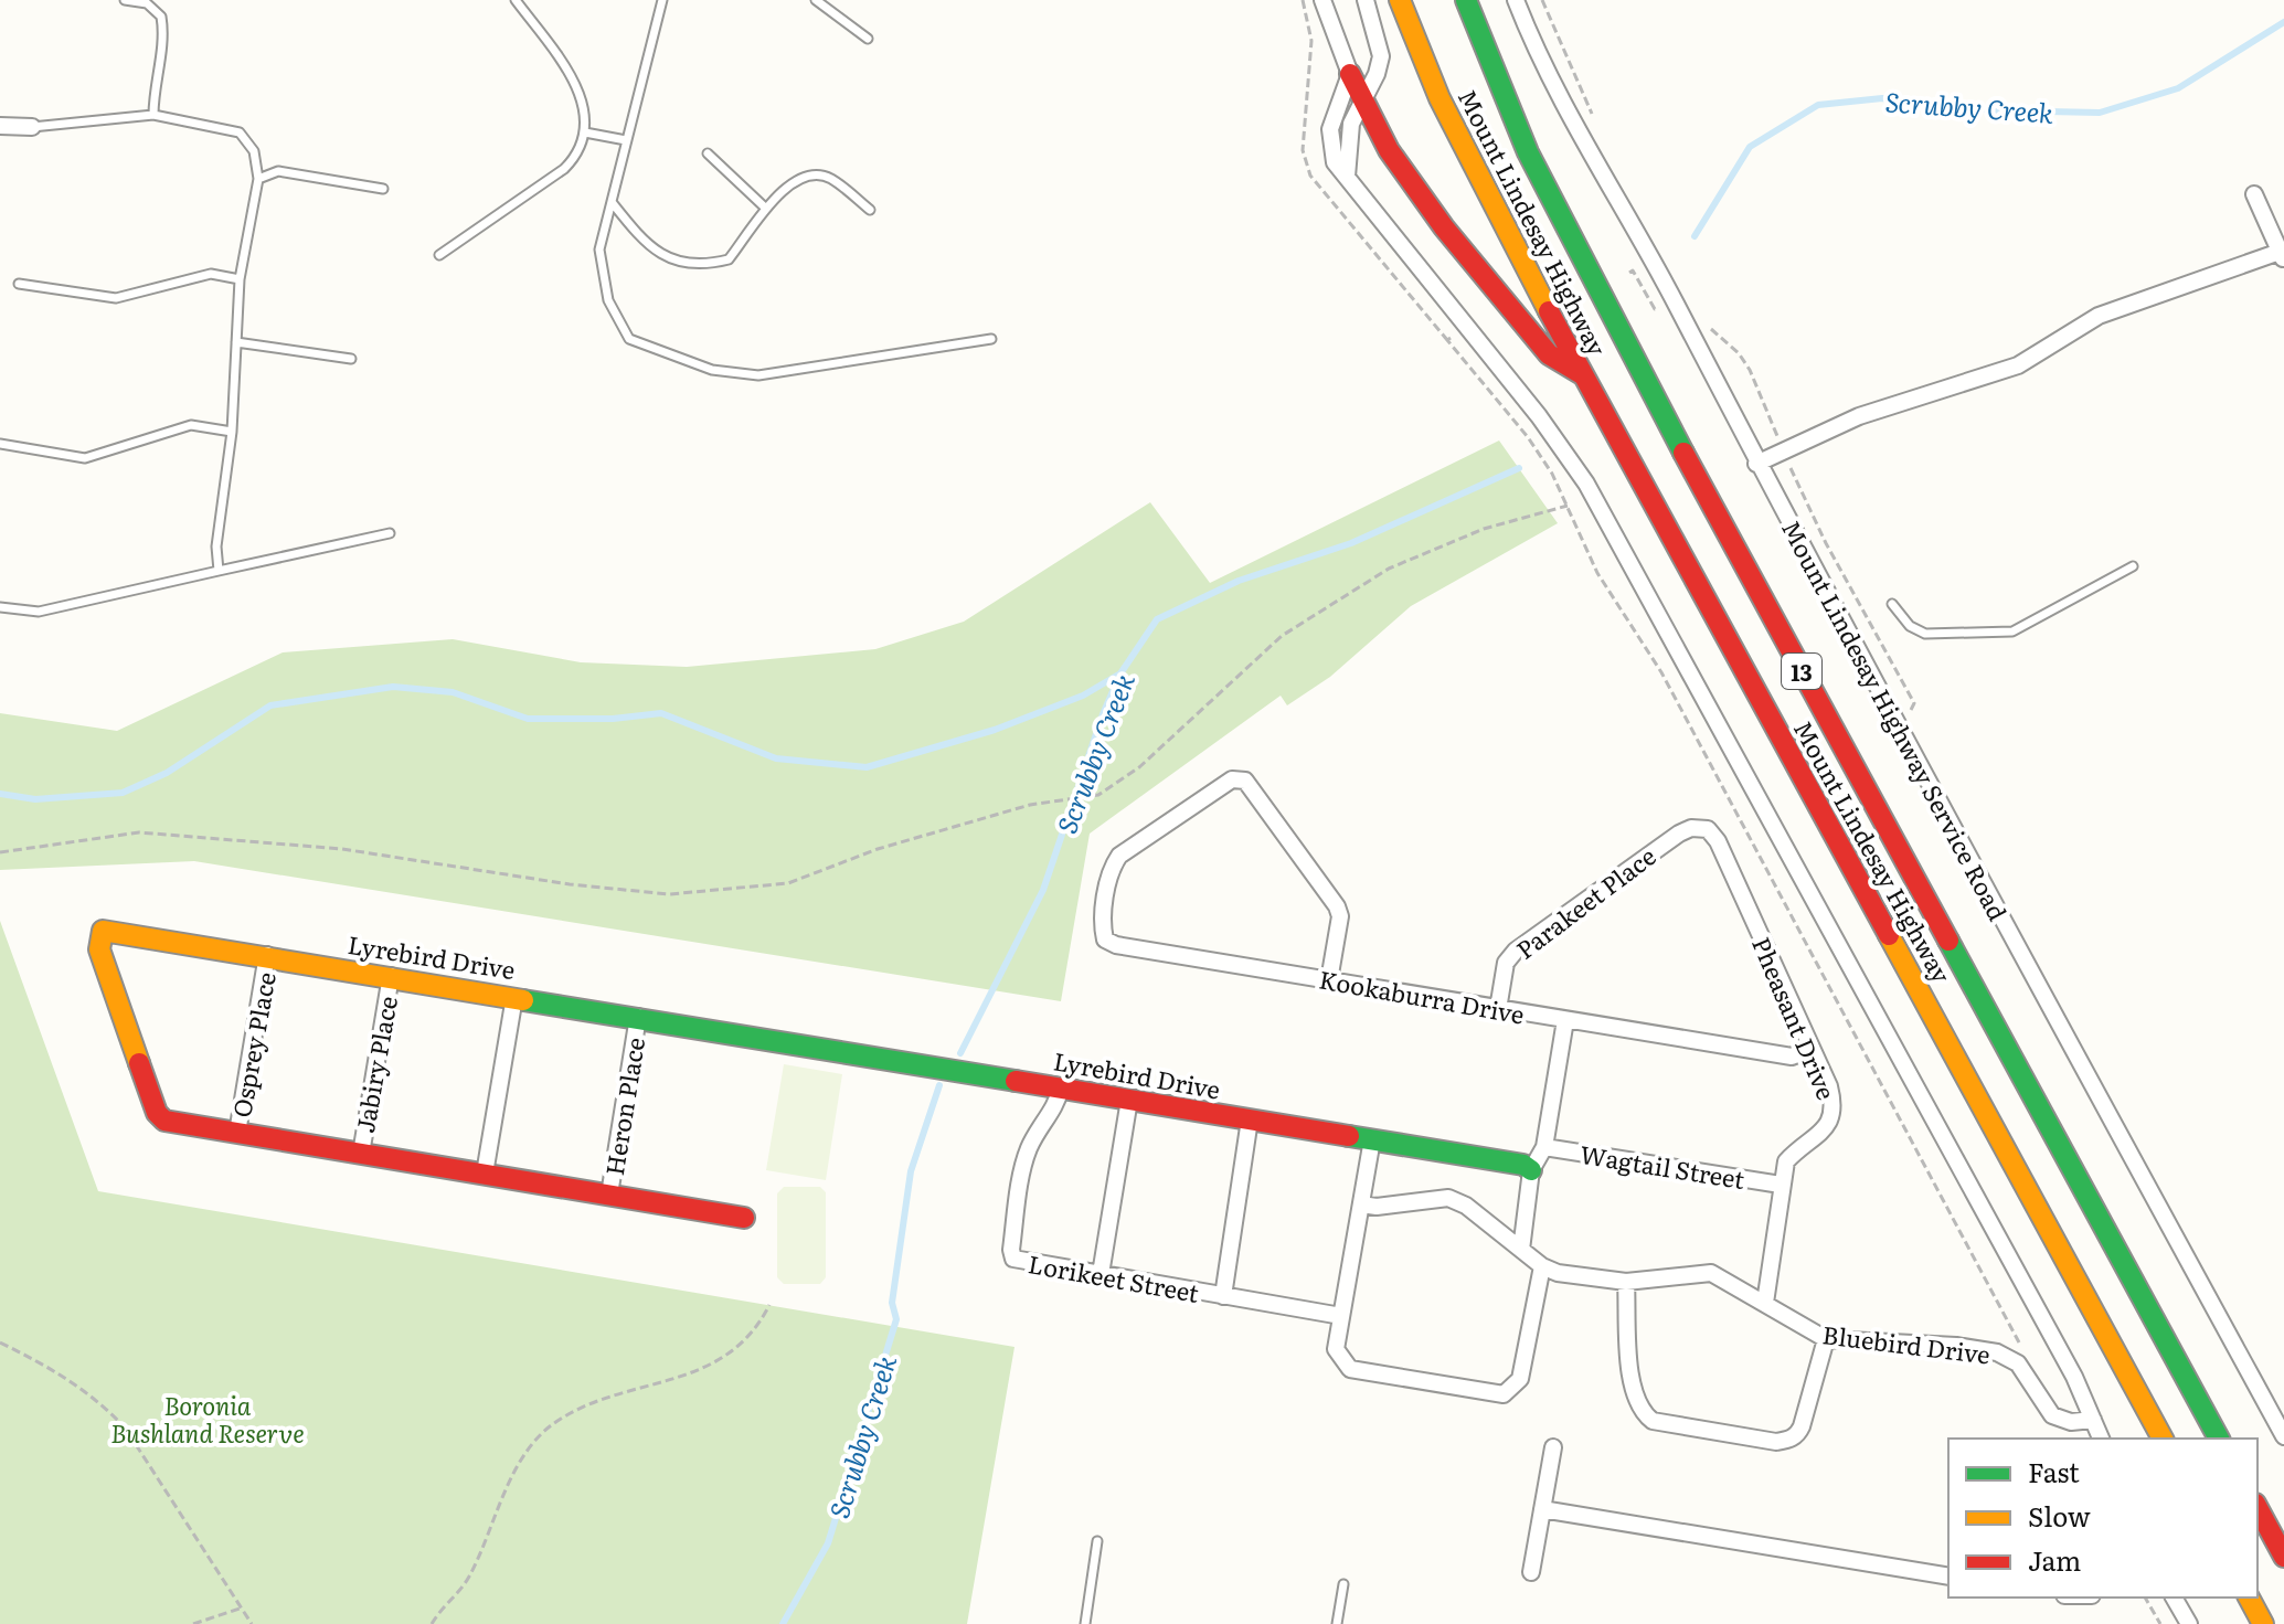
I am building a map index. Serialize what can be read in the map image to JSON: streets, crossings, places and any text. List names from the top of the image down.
{
  "streets": {
    "main road": ["Mount Lindesay Highway", "13", "Lyrebird Drive"],
    "street": [
      "Mount Lindesay Highway Service Road",
      "Parakeet Place",
      "Kookaburra Drive",
      "Pheasant Drive",
      "Osprey Place",
      "Jabiry Place",
      "Heron Place",
      "Wagtail Street",
      "Lorikeet Street",
      "Bluebird Drive"
    ]
  },
  "crossings": [
    ["Parakeet Place", "Kookaburra Drive"],
    ["Parakeet Place", "Pheasant Drive"],
    ["Lyrebird Drive", "Osprey Place"],
    ["Lyrebird Drive", "Jabiry Place"],
    ["Lyrebird Drive", "Heron Place"],
    ["Lyrebird Drive", "Lorikeet Street"],
    ["Kookaburra Drive", "Pheasant Drive"],
    ["Pheasant Drive", "Wagtail Street"],
    ["Pheasant Drive", "Bluebird Drive"],
    ["Lorikeet Street", "Bluebird Drive"]
  ],
  "water": ["Scrubby Creek"],
  "parks": ["Boronia Bushland Reserve"],
  "legend": ["Fast", "Slow", "Jam"]
}
